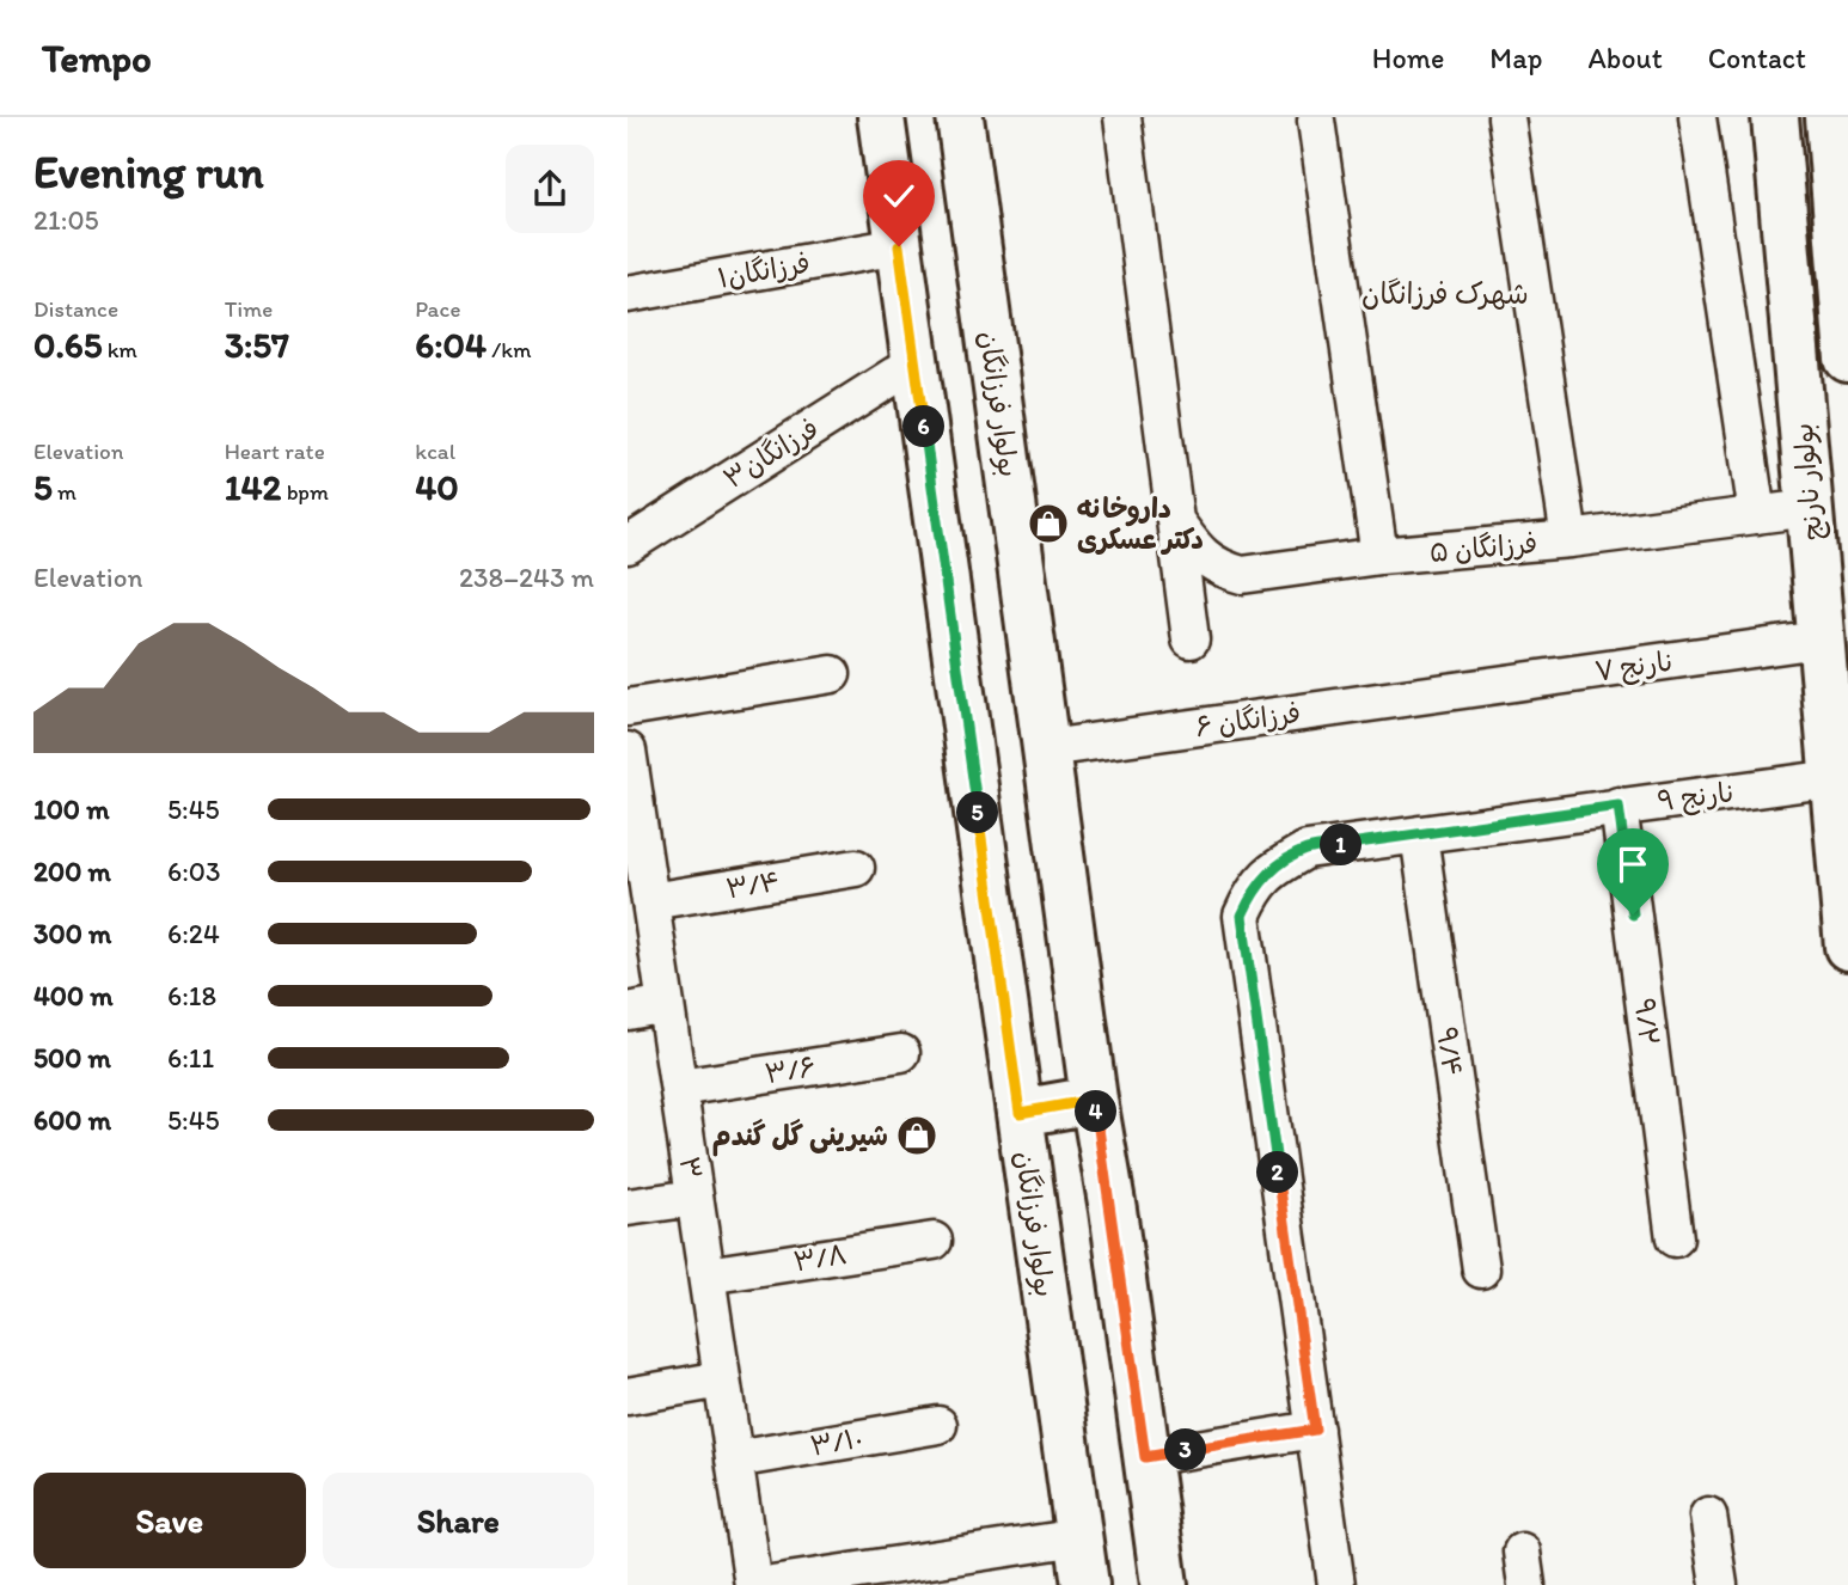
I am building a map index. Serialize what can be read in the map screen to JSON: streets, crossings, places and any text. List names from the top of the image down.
{
  "streets": {
    "main road": ["بولوار فرزانگان", "بولوار نارنج"],
    "street": [
      "فرزانگان۱",
      "فرزانگان۳",
      "فرزانگان ۵",
      "نارنج ۷",
      "فرزانگان ۶",
      "نارنج ۹",
      "۳/۴",
      "۹/۲",
      "۹/۴",
      "۳/۶",
      "۳",
      "۳/۸",
      "۳/۱۰"
    ]
  },
  "crossings": [
    ["فرزانگان۱", "بولوار فرزانگان"],
    ["بولوار فرزانگان", "فرزانگان۳"],
    ["بولوار فرزانگان", "فرزانگان ۶"],
    ["بولوار نارنج", "فرزانگان ۵"],
    ["بولوار نارنج", "نارنج ۷"],
    ["بولوار نارنج", "نارنج ۹"],
    ["نارنج ۷", "فرزانگان ۶"],
    ["نارنج ۹", "۹/۲"],
    ["نارنج ۹", "۹/۴"],
    ["۳/۴", "۳"],
    ["۳/۶", "۳"],
    ["۳", "۳/۸"],
    ["۳", "۳/۱۰"]
  ],
  "districts": ["شهرک فرزانگان"],
  "places": {
    "shop": ["داروخانه دکتر عسکری", "شیرینی گل گندم"]
  },
  "page": {
    "header": "Tempo",
    "nav": [
      "Home",
      "Map",
      "About",
      "Contact"
    ],
    "heading": ["Evening run", "21:05"],
    "stats": [
      ["Distance", "0.65 km"],
      ["Time", "3:57"],
      ["Pace", "6:04 /km"],
      ["Elevation", "5 m"],
      ["Heart rate", "142 bpm"],
      ["kcal", "40"]
    ],
    "pins": [
      "6",
      "5",
      "1",
      "4",
      "2",
      "3"
    ],
    "chart": ["Elevation", "238–243 m"],
    "list": [
      {
        "name": "100 m",
        "note": "5:45"
      },
      {
        "name": "200 m",
        "note": "6:03"
      },
      {
        "name": "300 m",
        "note": "6:24"
      },
      {
        "name": "400 m",
        "note": "6:18"
      },
      {
        "name": "500 m",
        "note": "6:11"
      },
      {
        "name": "600 m",
        "note": "5:45"
      }
    ],
    "buttons": ["Save", "Share"]
  }
}
